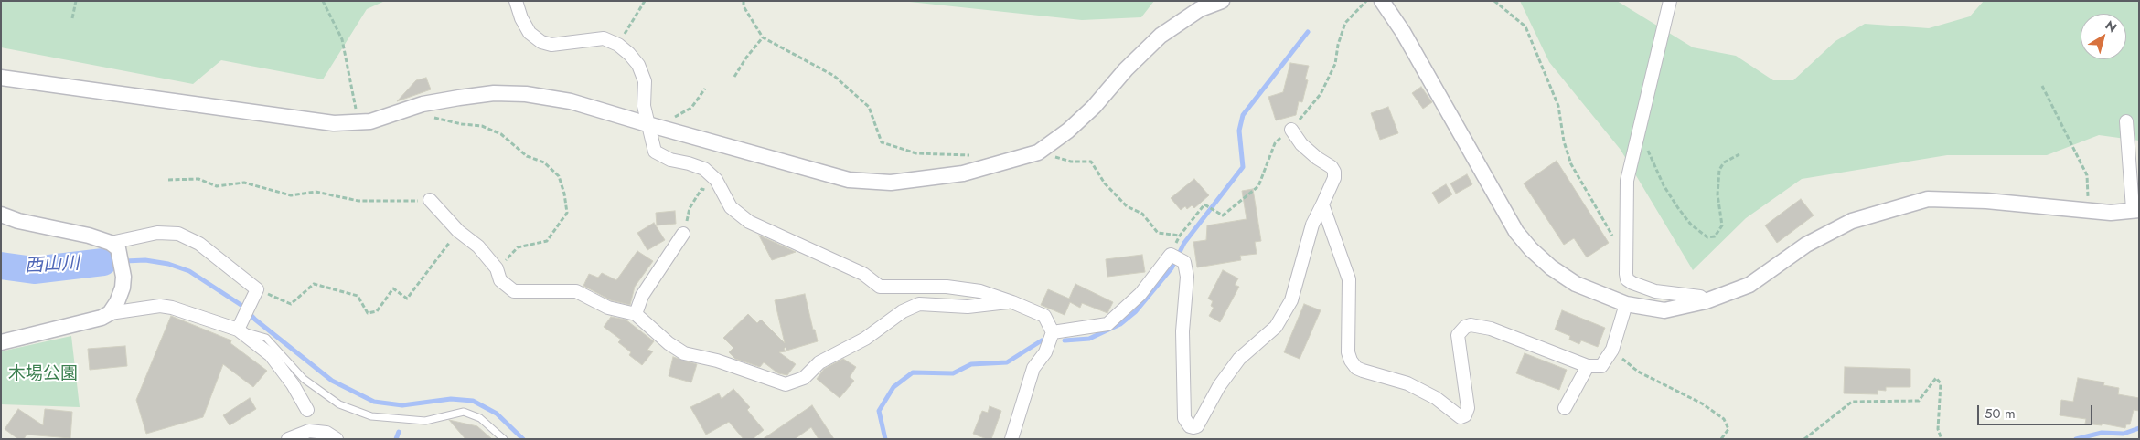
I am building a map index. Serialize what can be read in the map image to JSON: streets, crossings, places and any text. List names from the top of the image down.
{
  "water": ["西山川"],
  "parks": ["木場公園"],
  "scale_bar": "50 m",
  "north": "top right"
}
